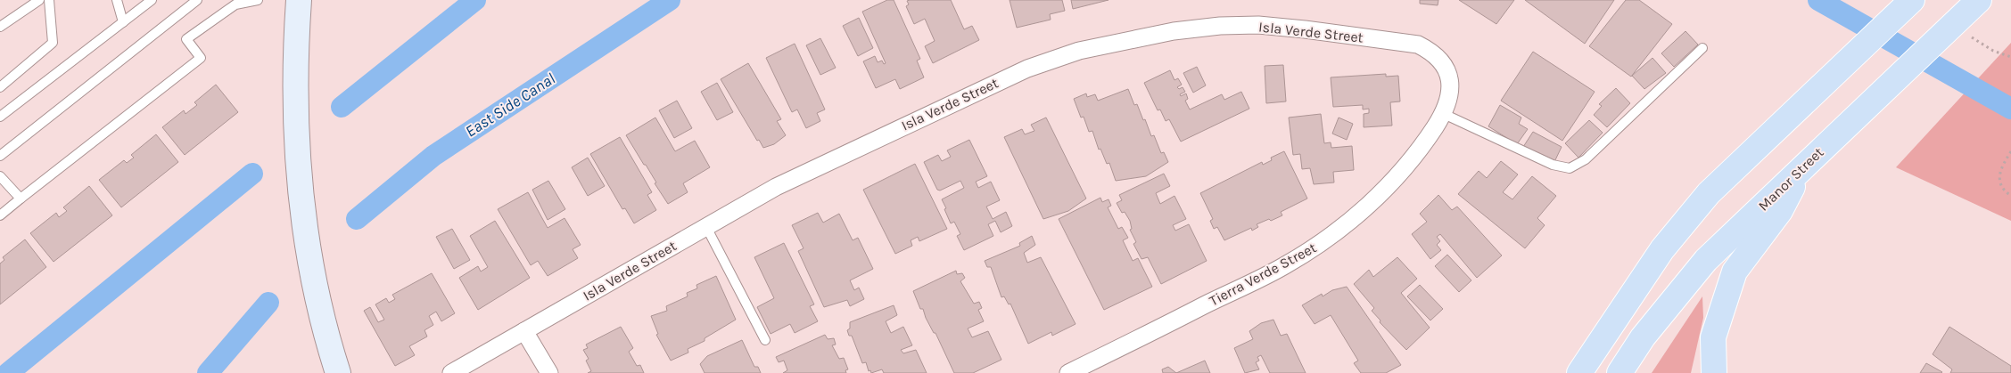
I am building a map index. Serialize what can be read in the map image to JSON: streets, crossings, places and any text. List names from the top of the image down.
{
  "streets": {
    "main road": ["Manor Street"],
    "street": ["Isla Verde Street", "Tierra Verde Street"]
  },
  "crossings": [
    ["Isla Verde Street", "Tierra Verde Street"]
  ],
  "water": ["East Side Canal"]
}
